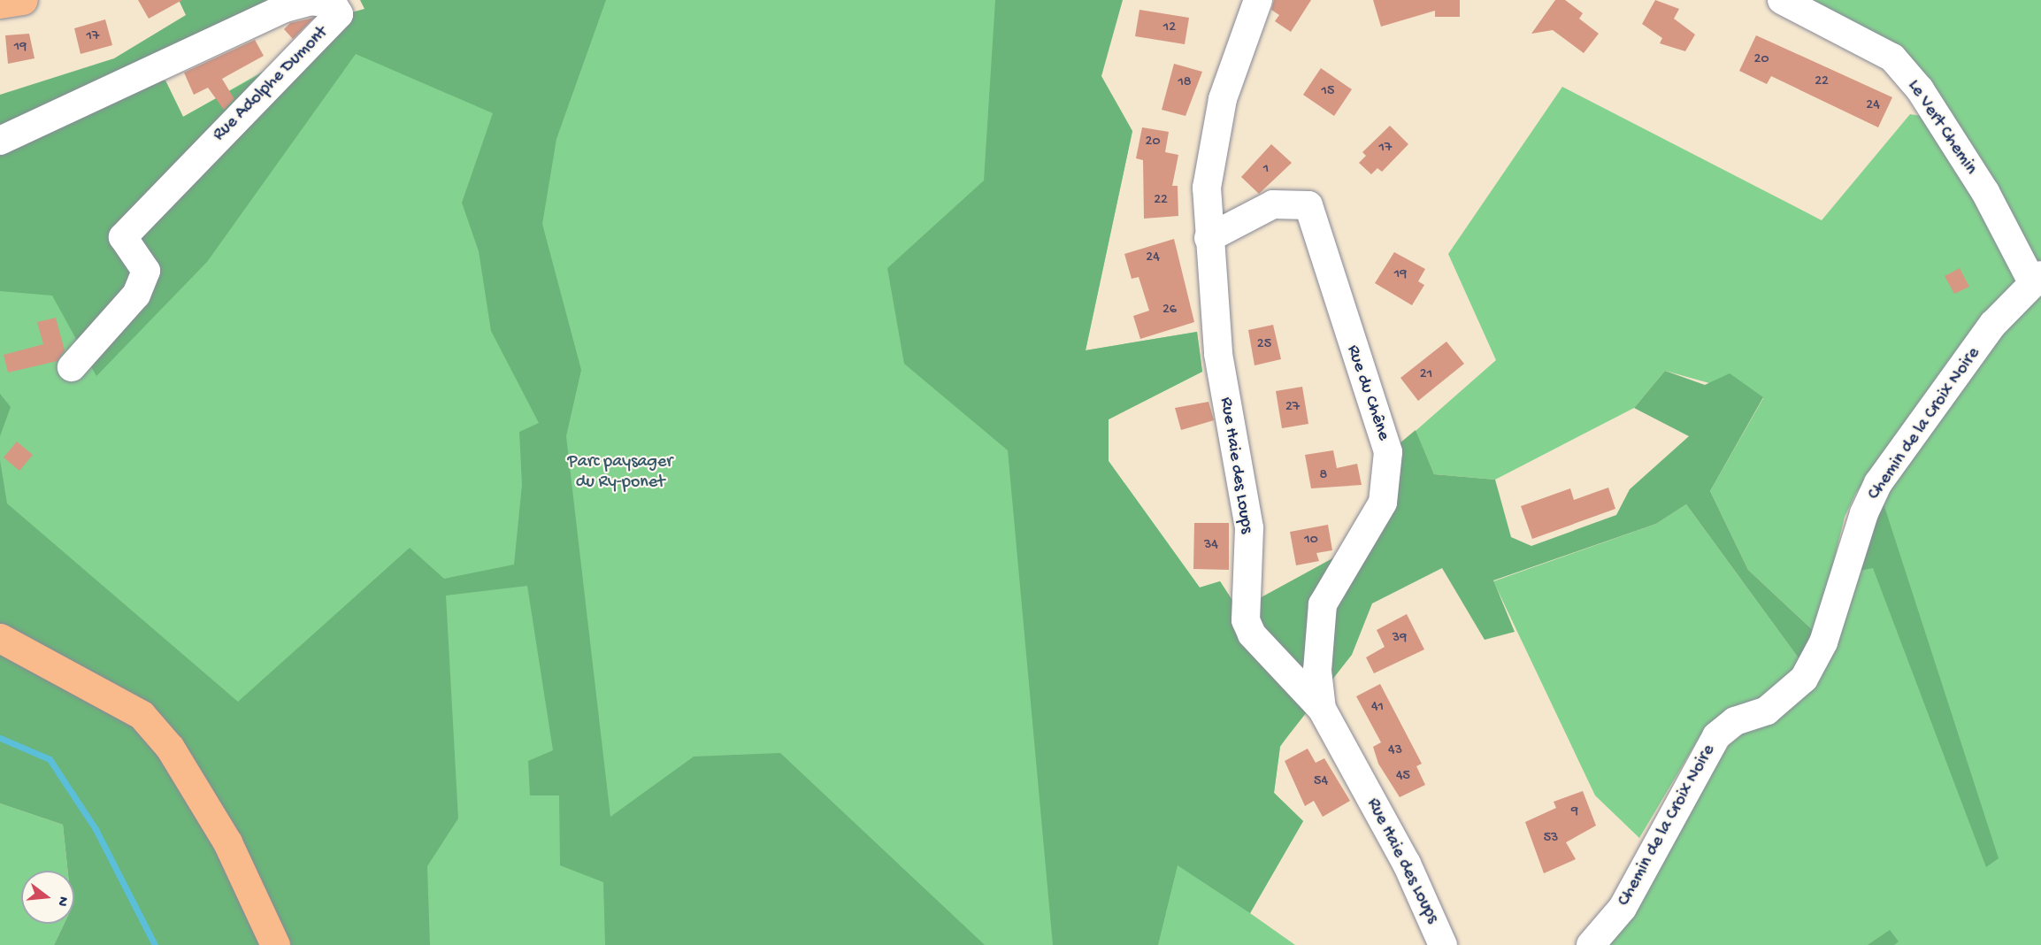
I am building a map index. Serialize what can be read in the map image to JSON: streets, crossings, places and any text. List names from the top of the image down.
{
  "streets": {
    "street": [
      "Rue Adolphe Dumont",
      "Le Vert Chemin",
      "Rue du Chêne",
      "Chemin de la Croix Noire",
      "Rue Haie des Loups"
    ]
  },
  "crossings": [
    ["Le Vert Chemin", "Chemin de la Croix Noire"],
    ["Rue du Chêne", "Rue Haie des Loups"]
  ],
  "parks": ["Parc paysager du Ry-ponet"],
  "house_numbers": [
    "12",
    "17",
    "19",
    "20",
    "22",
    "18",
    "15",
    "24",
    "20",
    "17",
    "1",
    "22",
    "24",
    "19",
    "26",
    "25",
    "21",
    "27",
    "8",
    "10",
    "34",
    "39",
    "41",
    "43",
    "45",
    "54",
    "9",
    "53"
  ],
  "north": "right"
}
